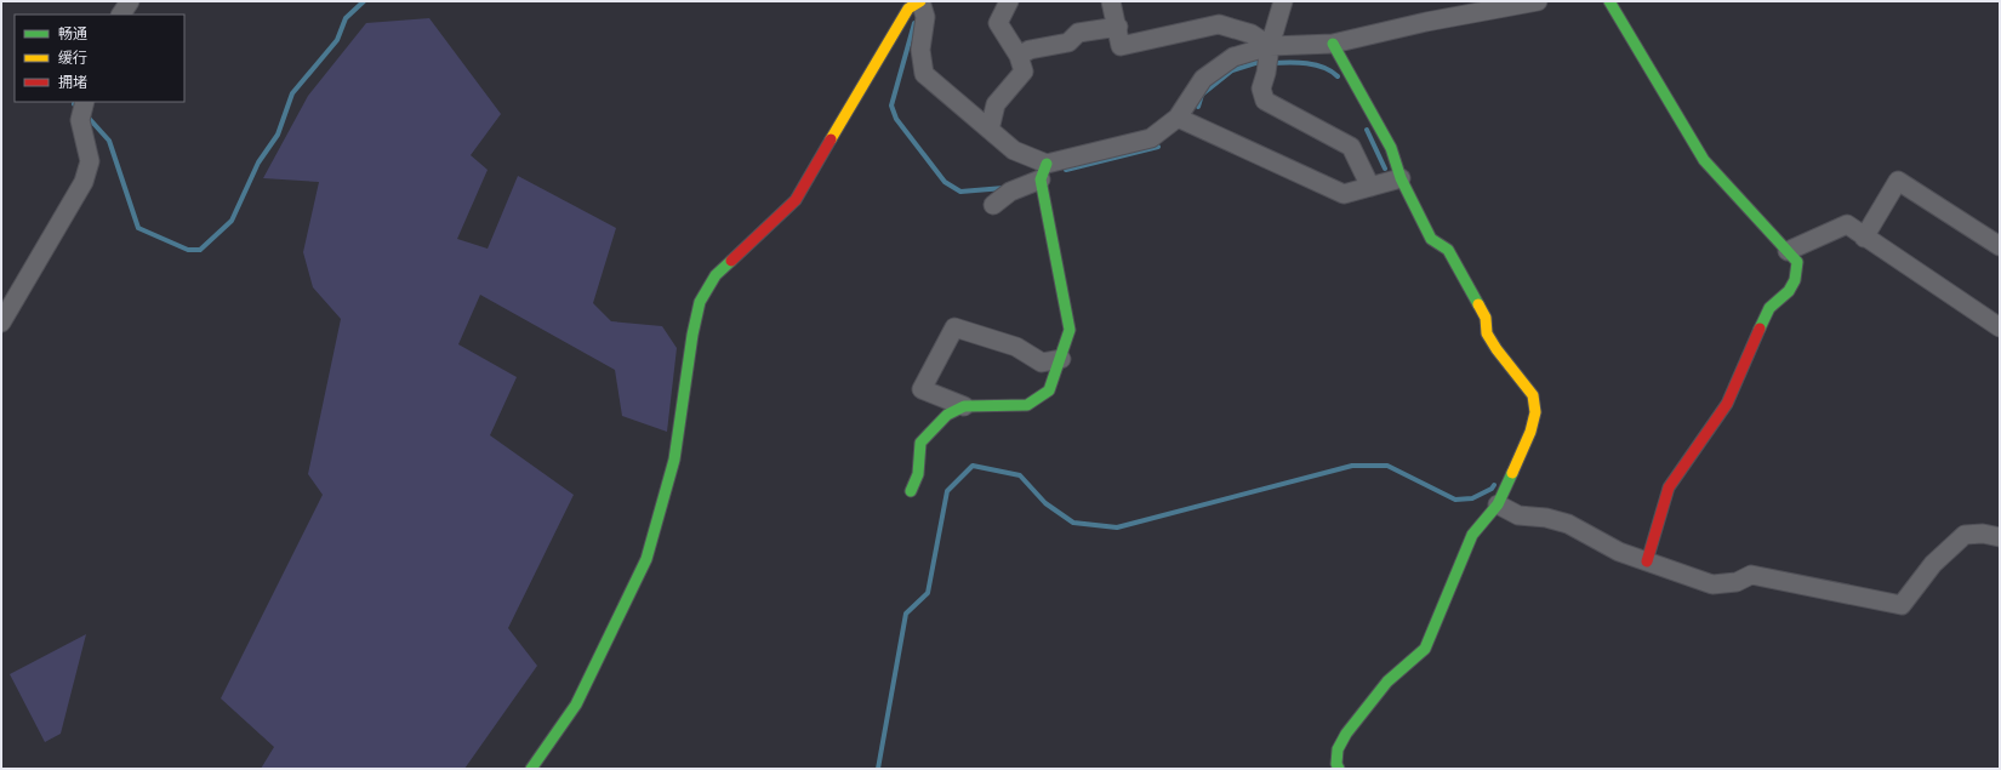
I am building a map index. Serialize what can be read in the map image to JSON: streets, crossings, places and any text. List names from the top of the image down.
{
  "legend": ["畅通", "缓行", "拥堵"]
}
